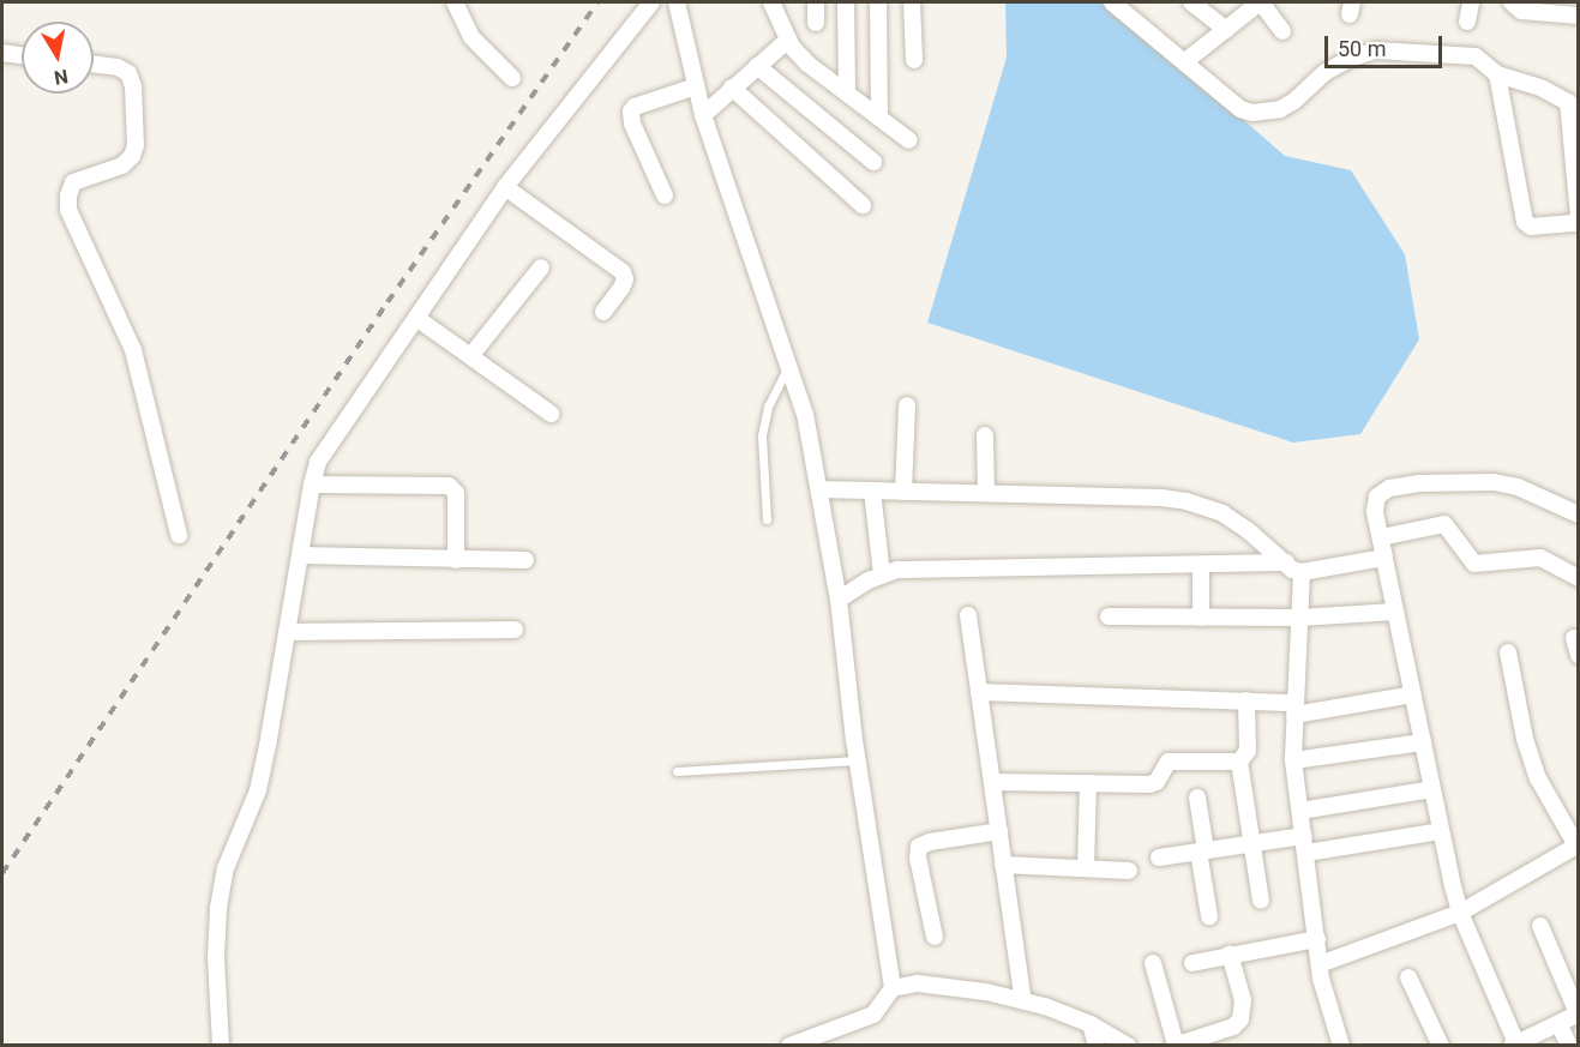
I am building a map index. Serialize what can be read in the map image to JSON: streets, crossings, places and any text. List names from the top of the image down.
{
  "scale_bar": "50 m",
  "north": "bottom"
}
